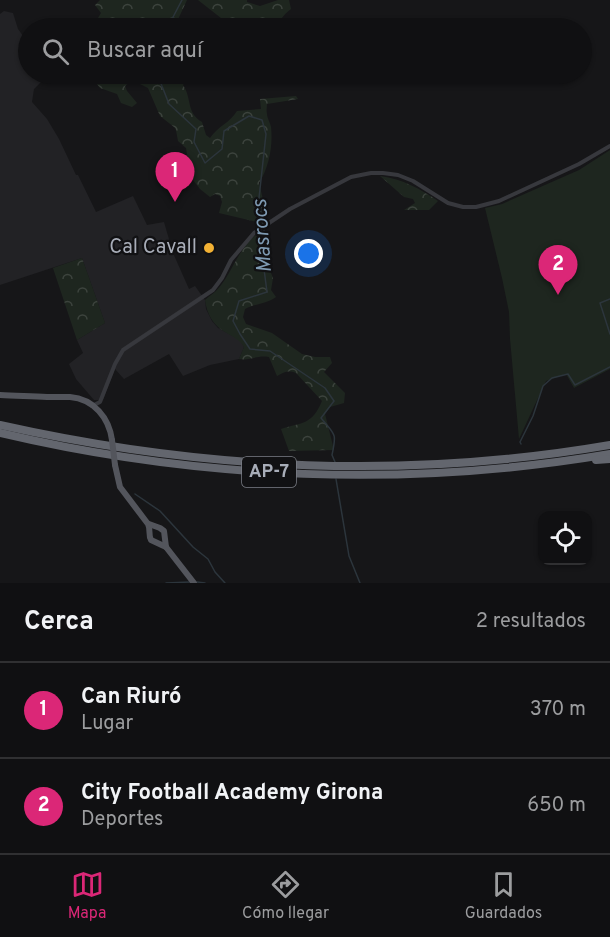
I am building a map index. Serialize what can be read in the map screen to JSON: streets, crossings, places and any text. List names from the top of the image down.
{
  "streets": {
    "highway": ["AP-7"]
  },
  "water": ["Masrocs"],
  "places": ["Cal Cavall"],
  "page": {
    "search": "Buscar aquí",
    "pins": ["1", "2"],
    "heading": ["Cerca", "2 resultados"],
    "list": [
      {
        "mark": "1",
        "name": "Can Riuró",
        "note": "Lugar",
        "value": "370 m"
      },
      {
        "mark": "2",
        "name": "City Football Academy Girona",
        "note": "Deportes",
        "value": "650 m"
      }
    ],
    "nav": ["Mapa", "Cómo llegar", "Guardados"]
  }
}
